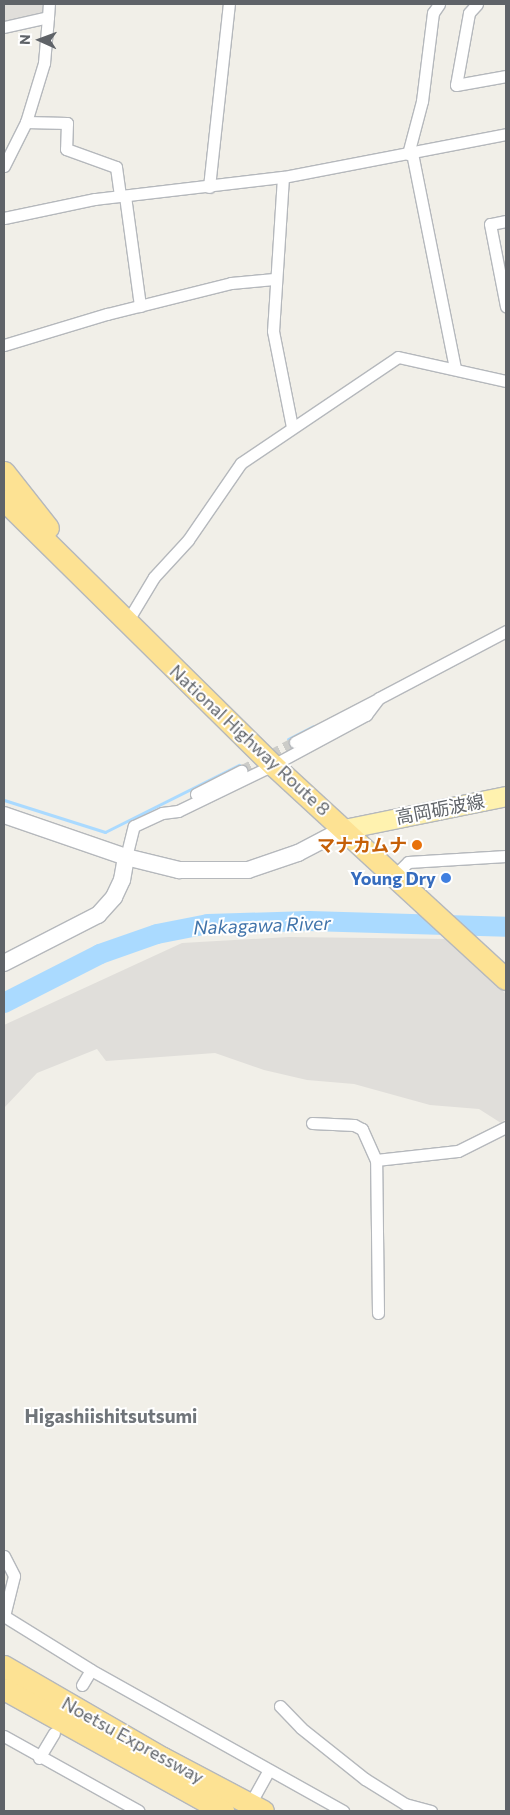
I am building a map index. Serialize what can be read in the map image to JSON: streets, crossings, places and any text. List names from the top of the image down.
{
  "streets": {
    "highway": ["National Highway Route 8", "Noetsu Expressway"],
    "main road": ["高岡砺波線"]
  },
  "crossings": [
    ["National Highway Route 8", "高岡砺波線"]
  ],
  "districts": ["Higashiishitsutsumi"],
  "water": ["Nakagawa River"],
  "places": ["マナカムナ", "Young Dry"],
  "north": "left"
}
